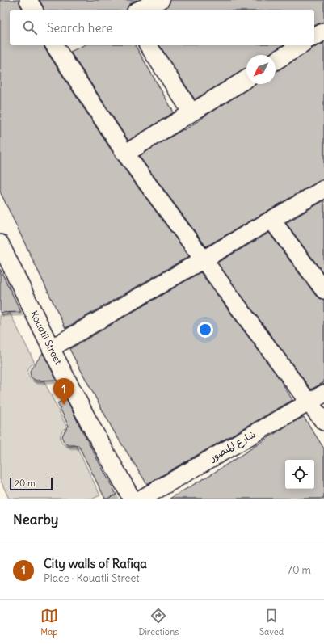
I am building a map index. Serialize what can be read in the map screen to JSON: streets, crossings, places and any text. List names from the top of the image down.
{
  "streets": {
    "street": ["Kouatli Street", "شارع المنصور"]
  },
  "scale_bar": "20 m",
  "north": "bottom left",
  "page": {
    "search": "Search here",
    "pins": "1",
    "scale": "20 m",
    "heading": "Nearby",
    "list": [
      {
        "mark": "1",
        "name": "City walls of Rafiqa",
        "note": "Place · Kouatli Street",
        "value": "70 m"
      }
    ],
    "nav": ["Map", "Directions", "Saved"]
  }
}
